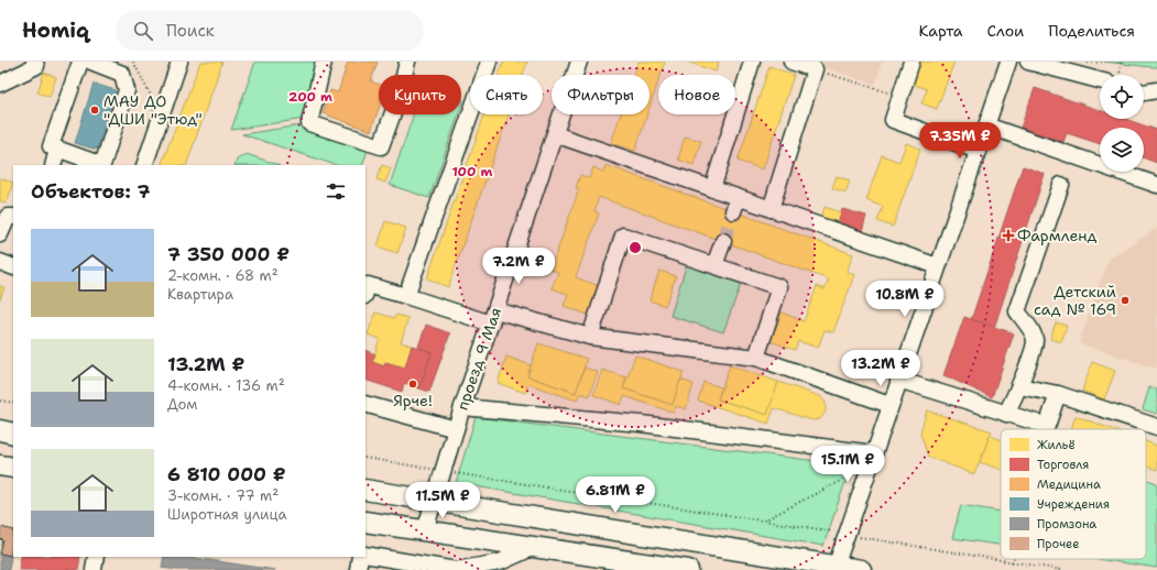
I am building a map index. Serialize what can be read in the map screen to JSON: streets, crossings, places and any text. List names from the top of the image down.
{
  "streets": {
    "street": ["проезд 9 Мая"]
  },
  "places": {
    "other": ["МАУ ДО \"ДШИ \"Этюд\"", "Детский сад № 169", "Ярче!"],
    "health": ["Фармленд"]
  },
  "legend": [
    "Жильё",
    "Торговля",
    "Медицина",
    "Учреждения",
    "Промзона",
    "Прочее"
  ],
  "page": {
    "header": "Homiq",
    "search": "Поиск",
    "nav": ["Карта", "Слои", "Поделиться"],
    "chip": [
      "Купить",
      "Снять",
      "Фильтры",
      "Новое"
    ],
    "price": [
      "7.35M ₽",
      "7.2M ₽",
      "10.8M ₽",
      "13.2M ₽",
      "15.1M ₽",
      "6.81M ₽",
      "11.5M ₽"
    ],
    "heading": "Объектов: 7",
    "list": [
      {
        "name": "7 350 000 ₽",
        "note": "2-комн. · 68 m² · Квартира"
      },
      {
        "name": "13.2M ₽",
        "note": "4-комн. · 136 m² · Дом"
      },
      {
        "name": "6 810 000 ₽",
        "note": "3-комн. · 77 m² · Широтная улица"
      }
    ]
  },
  "rings": ["200 m", "100 m"]
}
